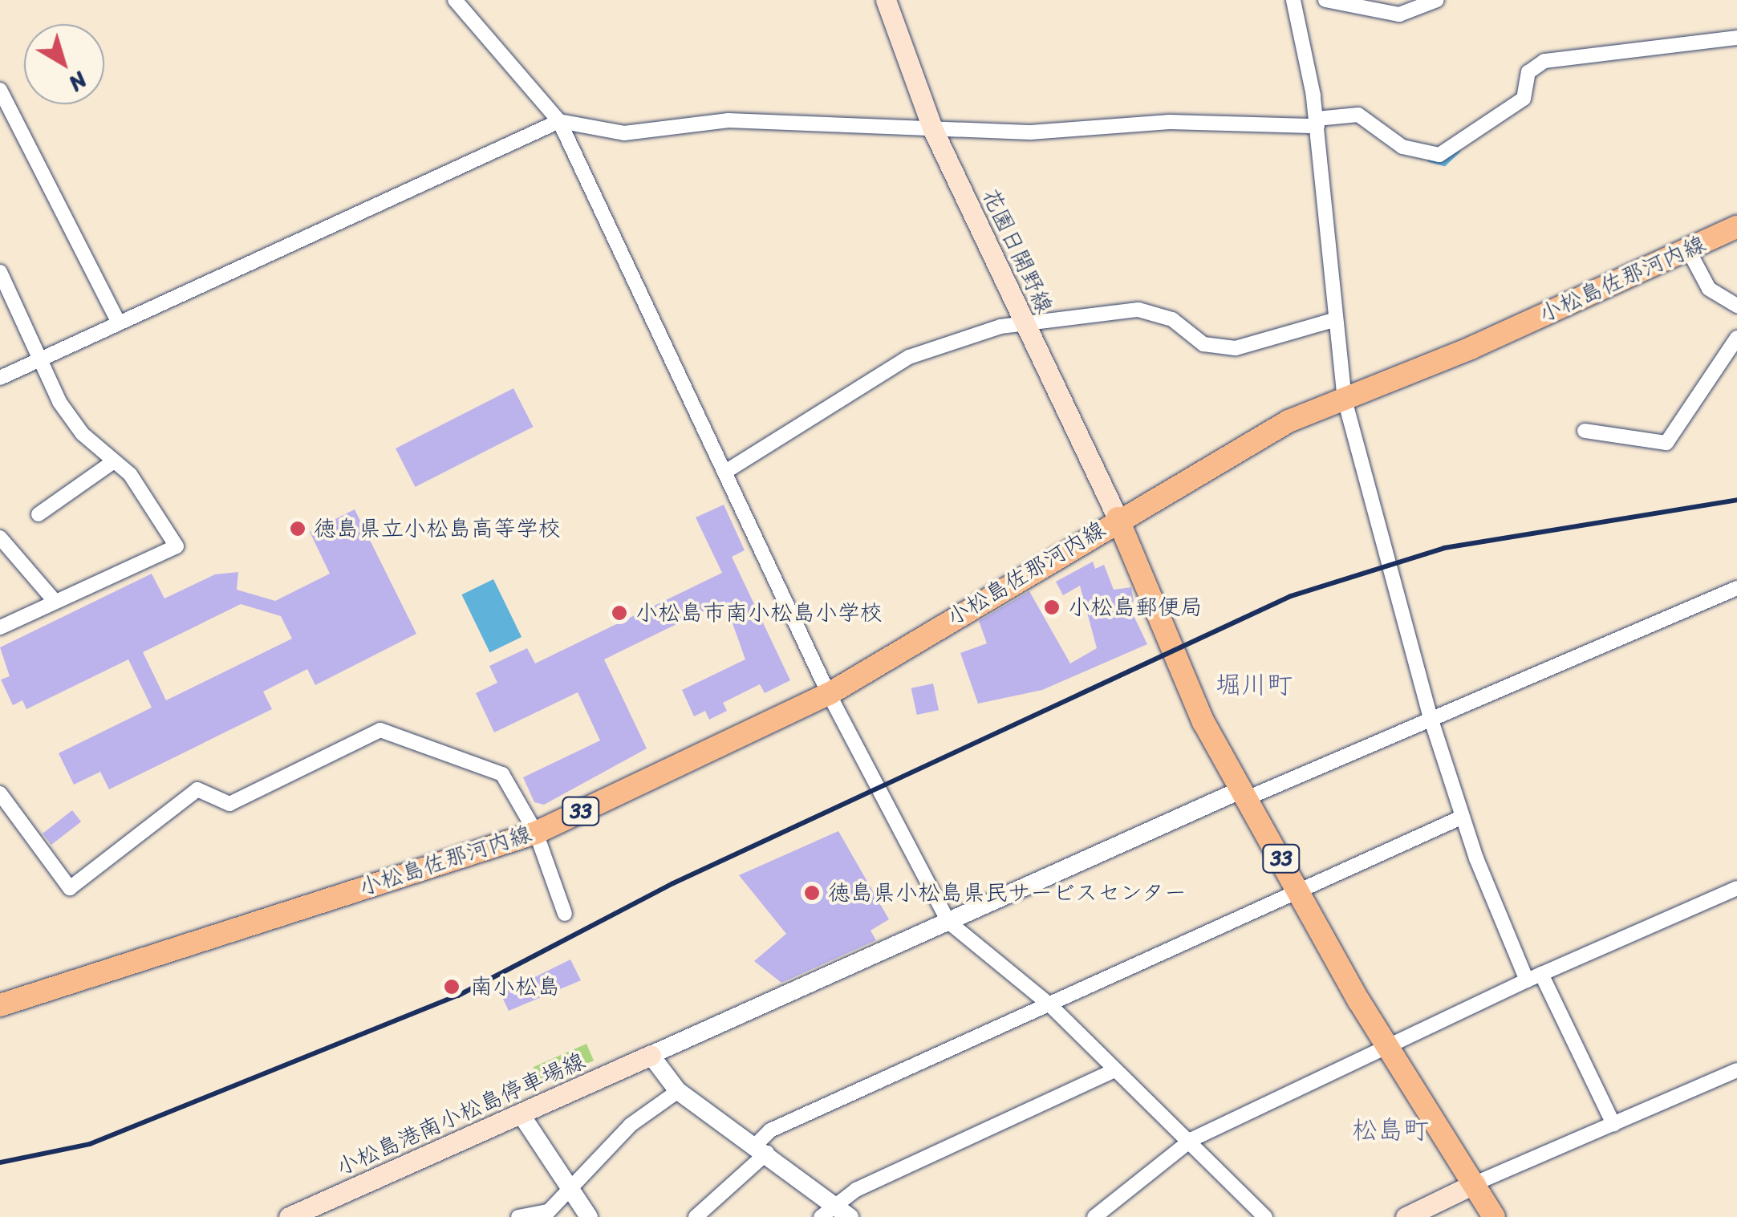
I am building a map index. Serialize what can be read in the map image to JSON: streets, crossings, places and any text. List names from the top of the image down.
{
  "streets": {
    "main road": [
      "花園日開野線",
      "小松島佐那河内線",
      "33",
      "小松島港南小松島停車場線"
    ]
  },
  "crossings": [
    ["花園日開野線", "小松島佐那河内線"]
  ],
  "districts": ["堀川町", "松島町"],
  "places": [
    "徳島県立小松島高等学校",
    "小松島郵便局",
    "小松島市南小松島小学校",
    "徳島県小松島県民サービスセンター",
    "南小松島"
  ],
  "north": "bottom right"
}
